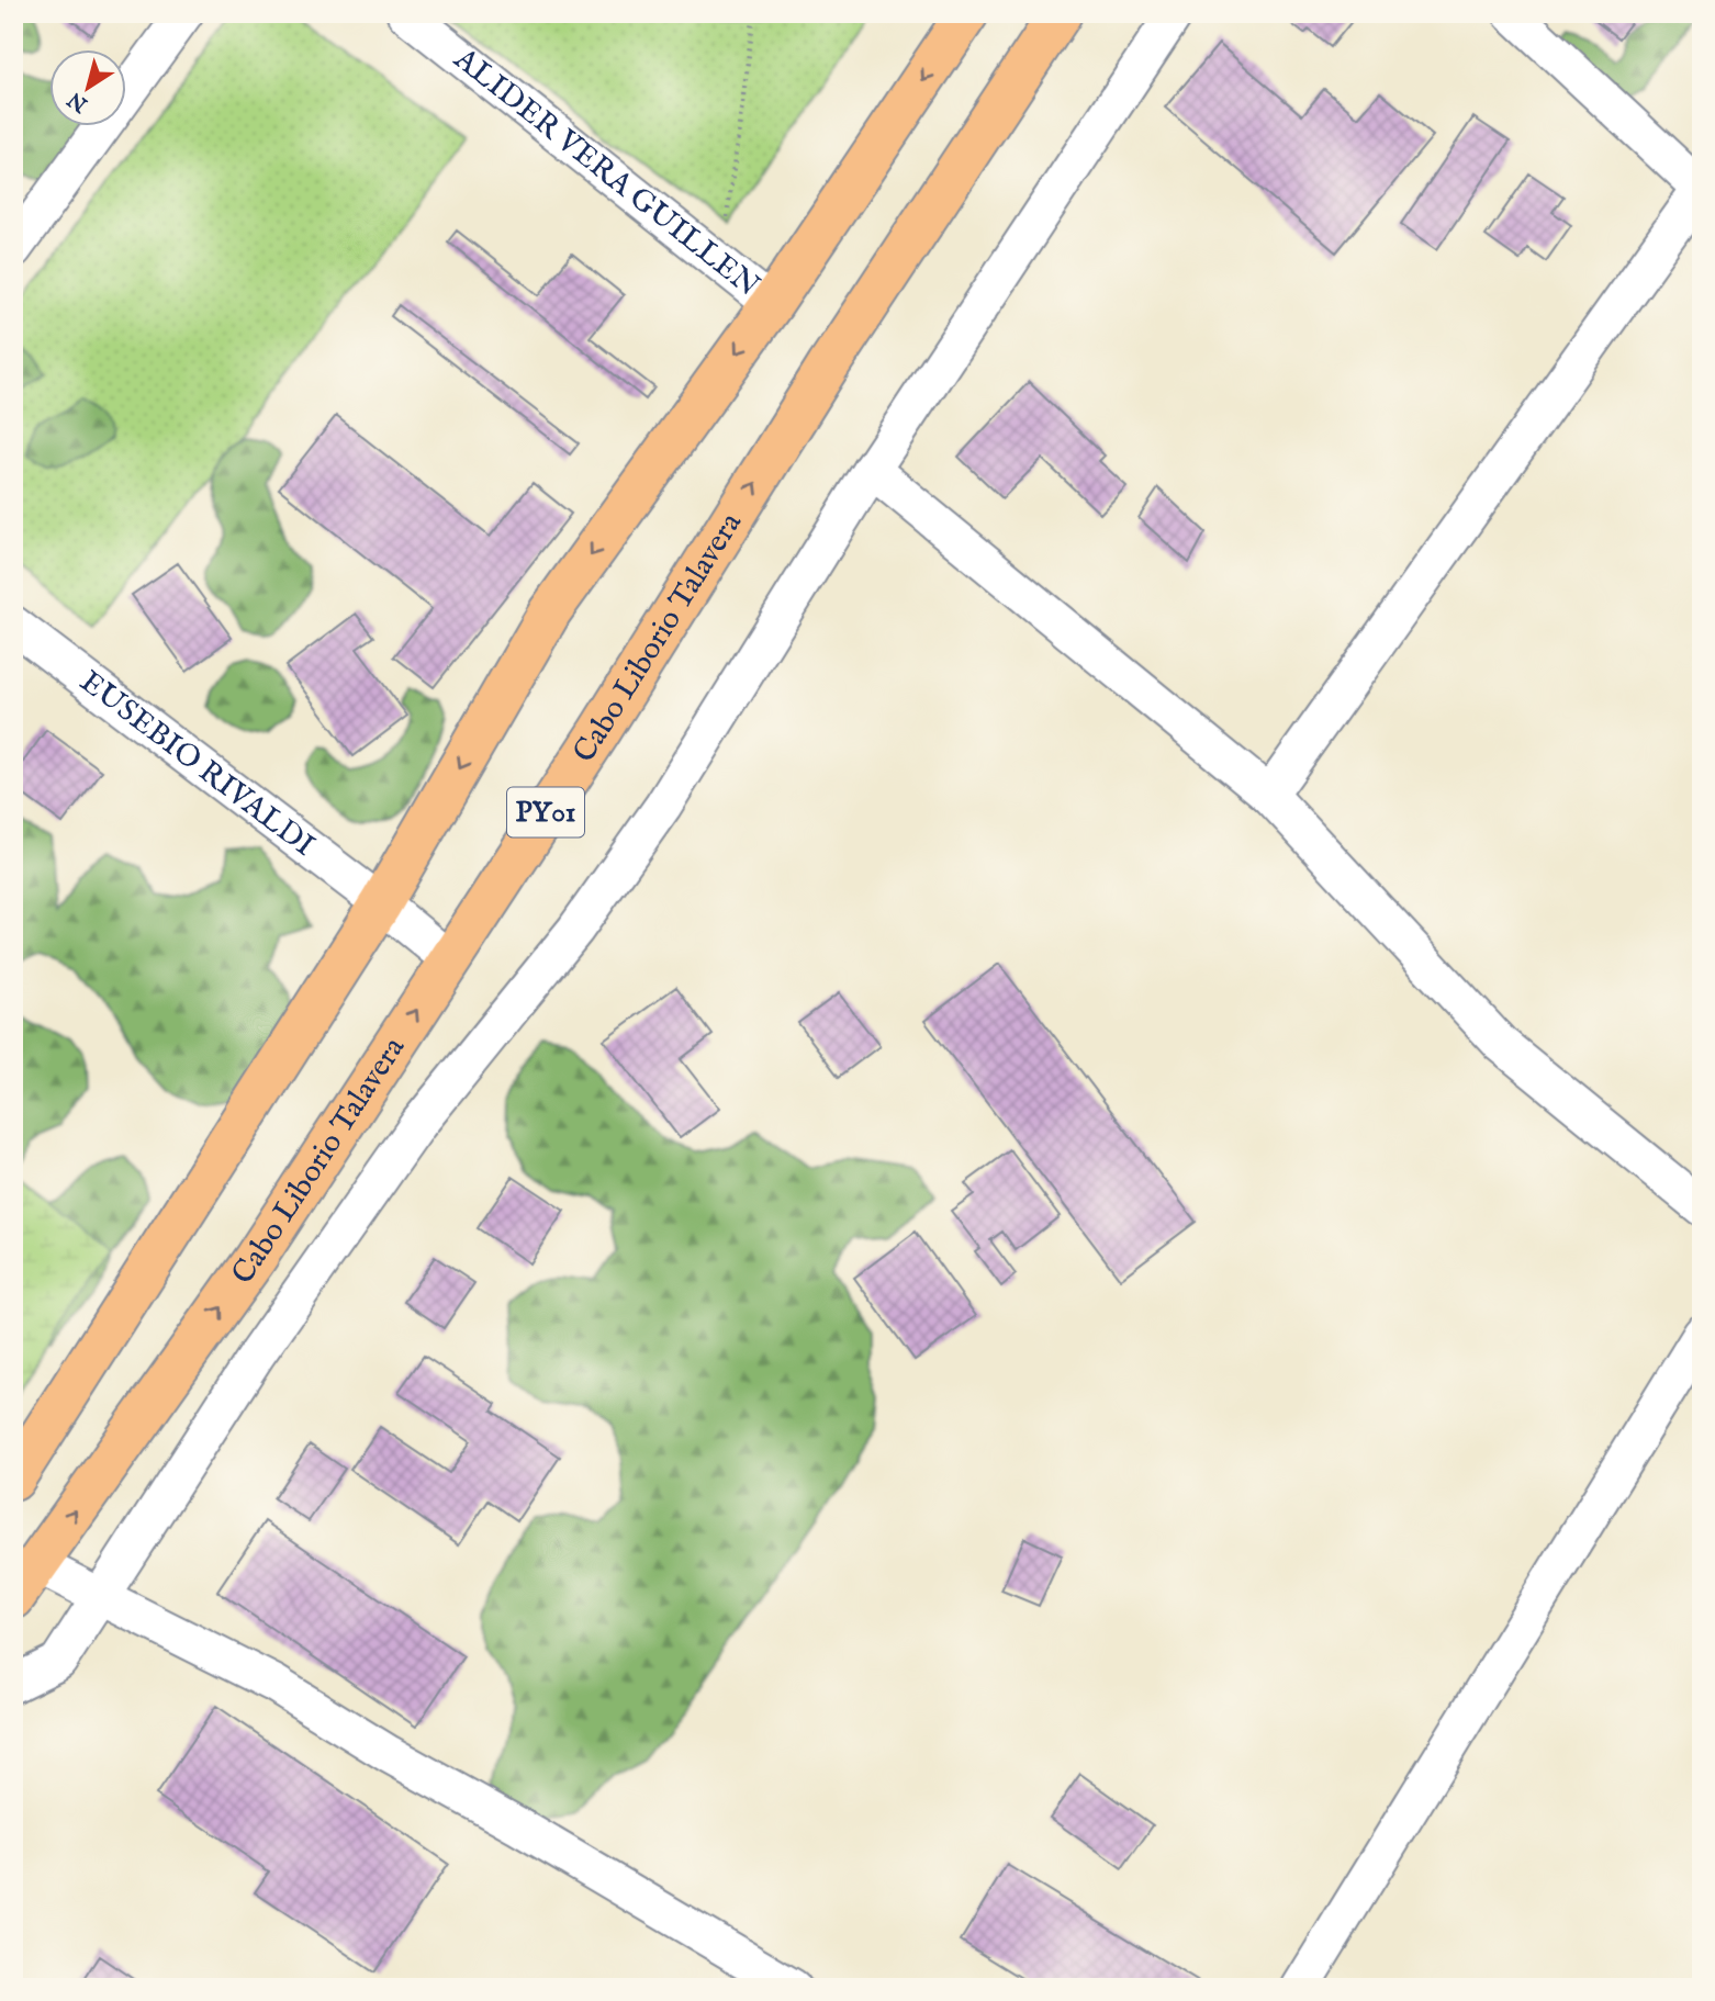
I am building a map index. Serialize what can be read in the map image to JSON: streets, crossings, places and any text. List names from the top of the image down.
{
  "streets": {
    "highway": ["Cabo Liborio Talavera", "PY01"],
    "street": ["ALIDER VERA GUILLEN", "EUSEBIO RIVALDI"]
  },
  "crossings": [
    ["Cabo Liborio Talavera", "EUSEBIO RIVALDI"]
  ],
  "north": "bottom left"
}
